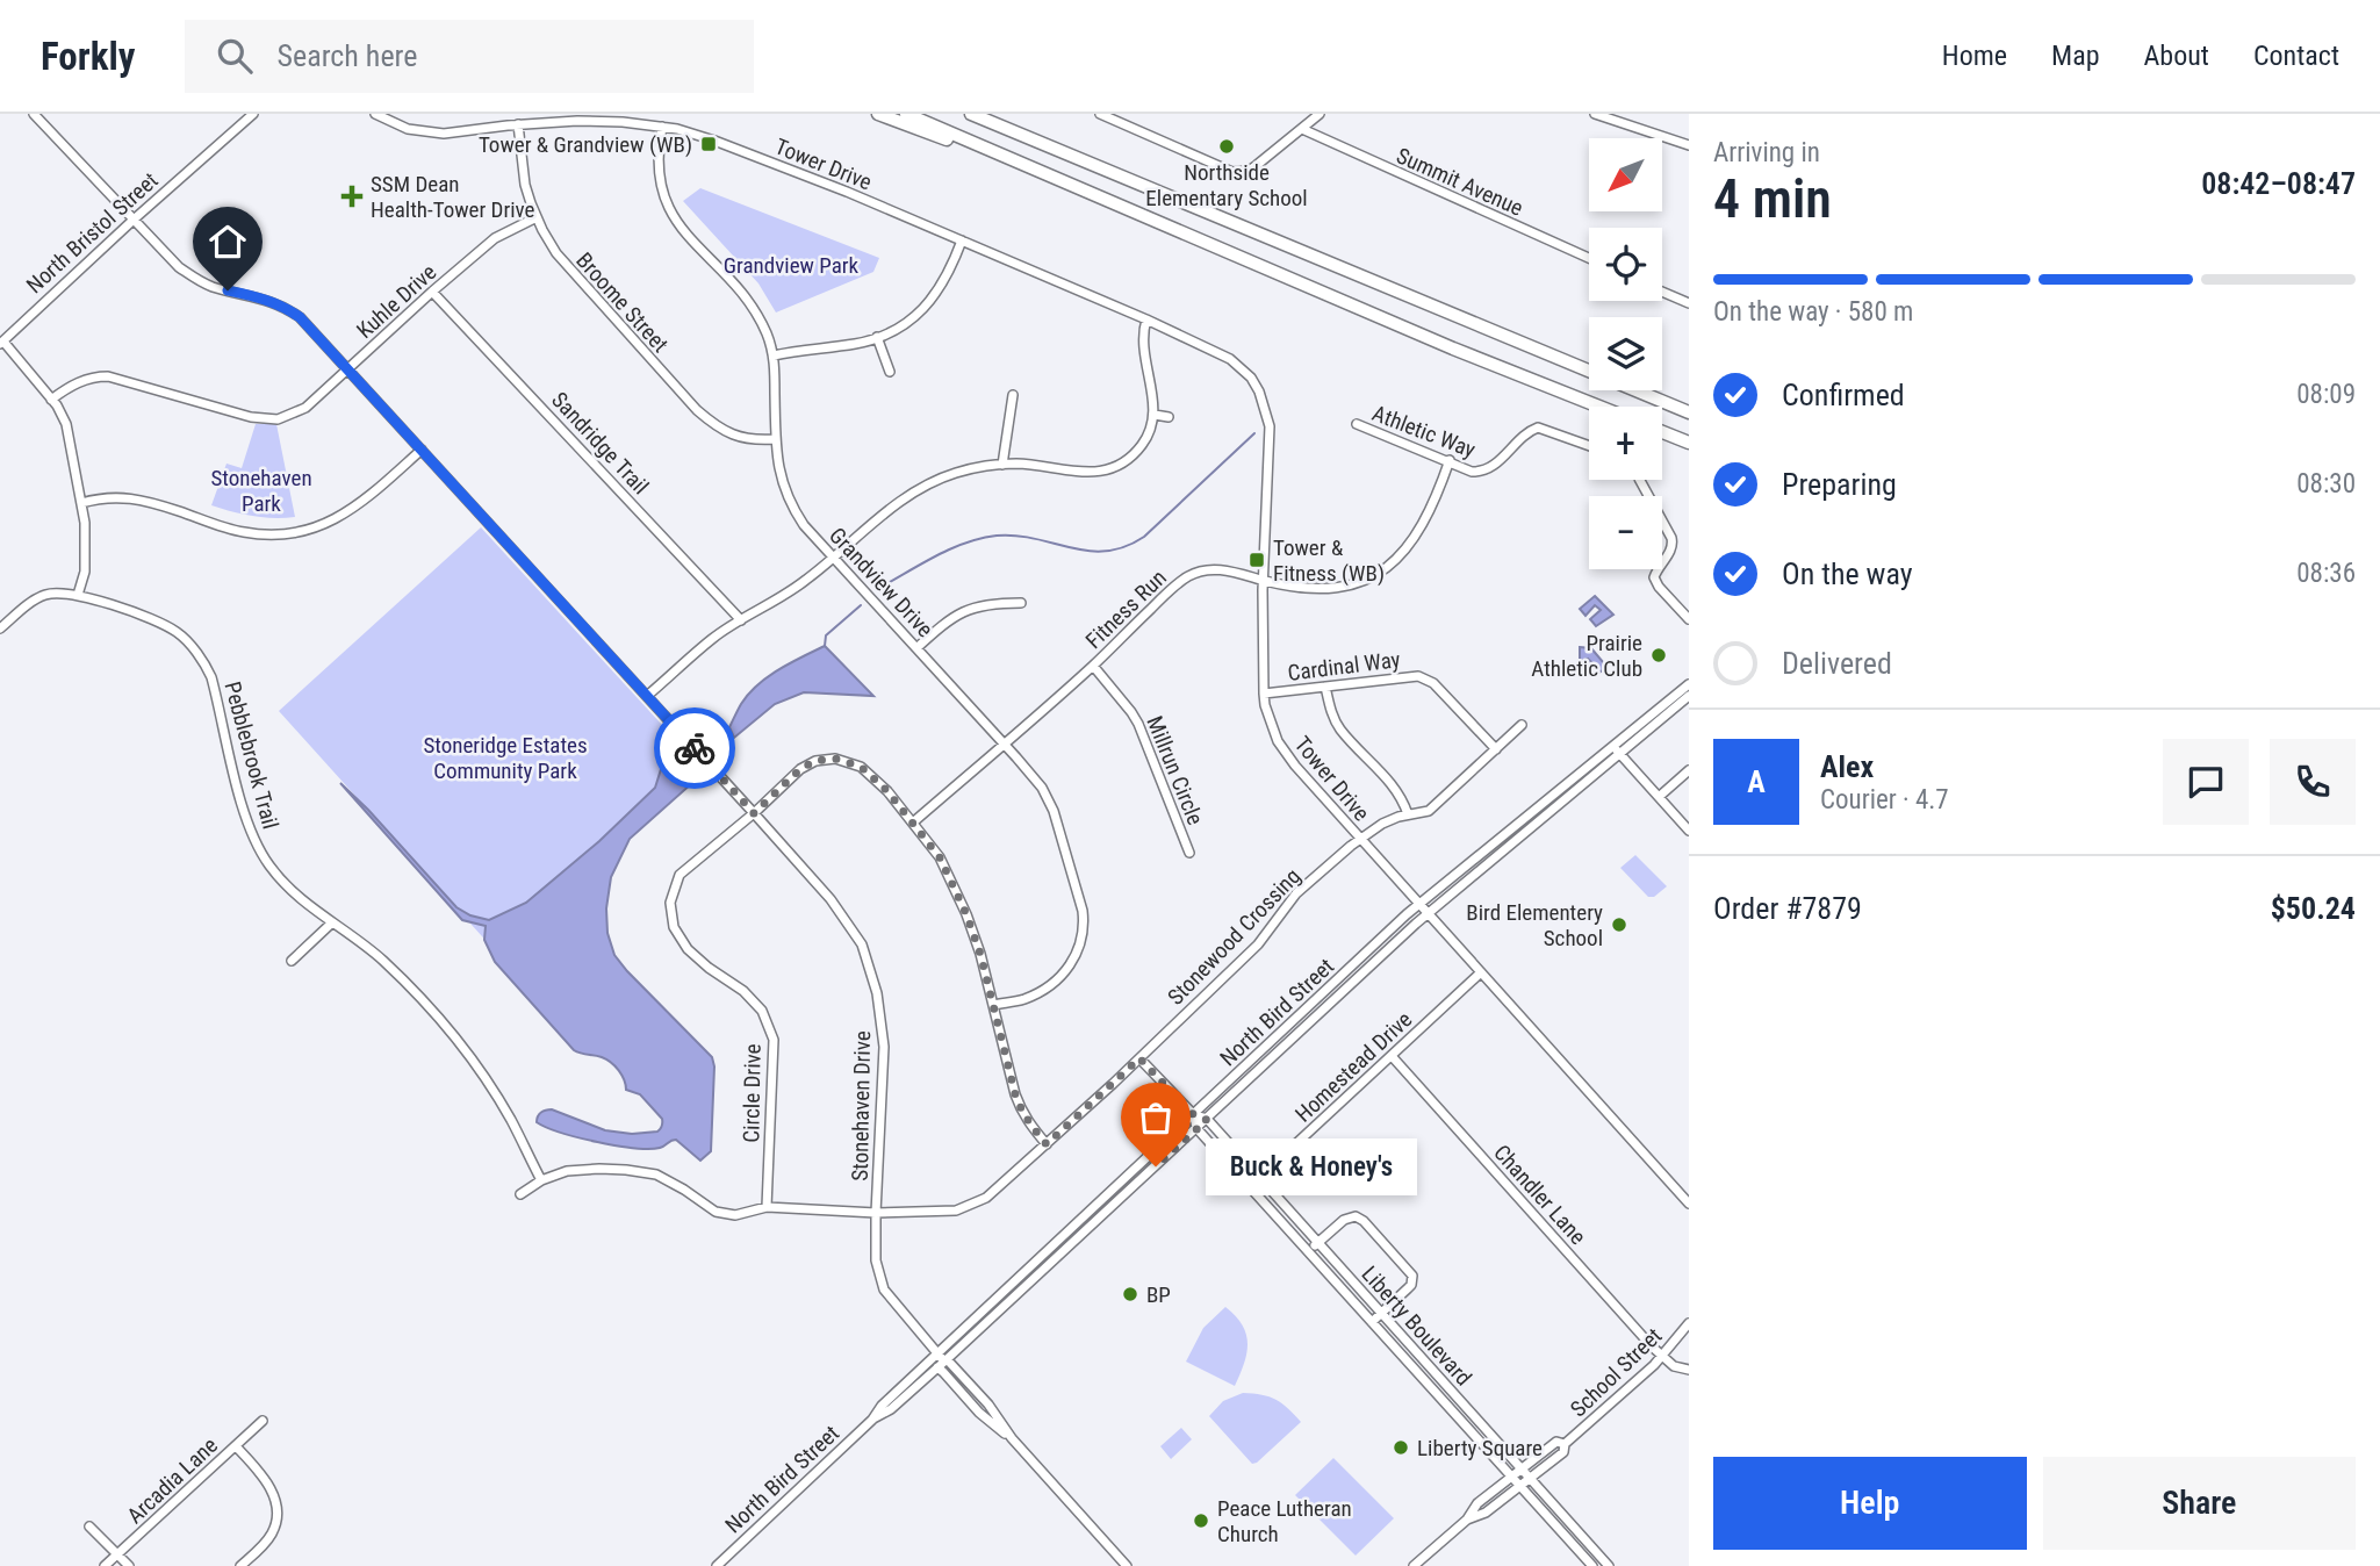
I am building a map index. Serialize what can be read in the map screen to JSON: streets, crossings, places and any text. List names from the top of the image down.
{
  "streets": {
    "street": [
      "Tower Drive",
      "Summit Avenue",
      "North Bristol Street",
      "Kuhle Drive",
      "Broome Street",
      "Athletic Way",
      "Sandridge Trail",
      "Grandview Drive",
      "Fitness Run",
      "Cardinal Way",
      "Pebblebrook Trail",
      "Millrun Circle",
      "Stonewood Crossing",
      "North Bird Street",
      "Homestead Drive",
      "Circle Drive",
      "Stonehaven Drive",
      "Chandler Lane",
      "Liberty Boulevard",
      "School Street",
      "Arcadia Lane"
    ]
  },
  "crossings": [
    ["Tower Drive", "Broome Street"],
    ["Tower Drive", "Grandview Drive"],
    ["Tower Drive", "Fitness Run"],
    ["Tower Drive", "Cardinal Way"],
    ["Tower Drive", "Stonewood Crossing"],
    ["Tower Drive", "North Bird Street"],
    ["Tower Drive", "Homestead Drive"],
    ["North Bristol Street", "Stonehaven Drive"],
    ["Kuhle Drive", "Broome Street"],
    ["Kuhle Drive", "Sandridge Trail"],
    ["Kuhle Drive", "Stonehaven Drive"],
    ["Broome Street", "Grandview Drive"],
    ["Athletic Way", "Fitness Run"],
    ["Grandview Drive", "Fitness Run"],
    ["Grandview Drive", "Circle Drive"],
    ["Fitness Run", "Millrun Circle"],
    ["Fitness Run", "Circle Drive"],
    ["Cardinal Way", "Stonewood Crossing"],
    ["Pebblebrook Trail", "Stonewood Crossing"],
    ["Stonewood Crossing", "Circle Drive"],
    ["Stonewood Crossing", "Stonehaven Drive"],
    ["Stonewood Crossing", "Liberty Boulevard"],
    ["North Bird Street", "Stonehaven Drive"],
    ["North Bird Street", "Liberty Boulevard"],
    ["Homestead Drive", "Chandler Lane"],
    ["Homestead Drive", "Liberty Boulevard"],
    ["Circle Drive", "Stonehaven Drive"],
    ["Chandler Lane", "School Street"],
    ["Liberty Boulevard", "School Street"]
  ],
  "parks": ["Grandview Park", "Stonehaven Park", "Stoneridge Estates Community Park"],
  "places": {
    "transit": ["Tower & Grandview (WB)", "Tower & Fitness (WB)"],
    "other": [
      "Northside Elementary School",
      "Prairie Athletic Club",
      "Bird Elementery School",
      "Buck & Honey's",
      "BP",
      "Liberty Square",
      "Peace Lutheran Church"
    ],
    "health": ["SSM Dean Health-Tower Drive"]
  },
  "north": "bottom left",
  "page": {
    "header": "Forkly",
    "search": "Search here",
    "nav": [
      "Home",
      "Map",
      "About",
      "Contact"
    ],
    "heading": ["4 min", "Arriving in", "08:42–08:47"],
    "panel": [
      "Alex",
      "Courier · 4.7",
      "Order #7879",
      "$50.24"
    ],
    "map_buttons": ["+", "−"],
    "bar": "On the way · 580 m",
    "list": [
      ["Confirmed", "08:09"],
      ["Preparing", "08:30"],
      ["On the way", "08:36"],
      "Delivered"
    ],
    "round": "A",
    "bubble": "Buck & Honey's",
    "buttons": ["Help", "Share"]
  }
}
